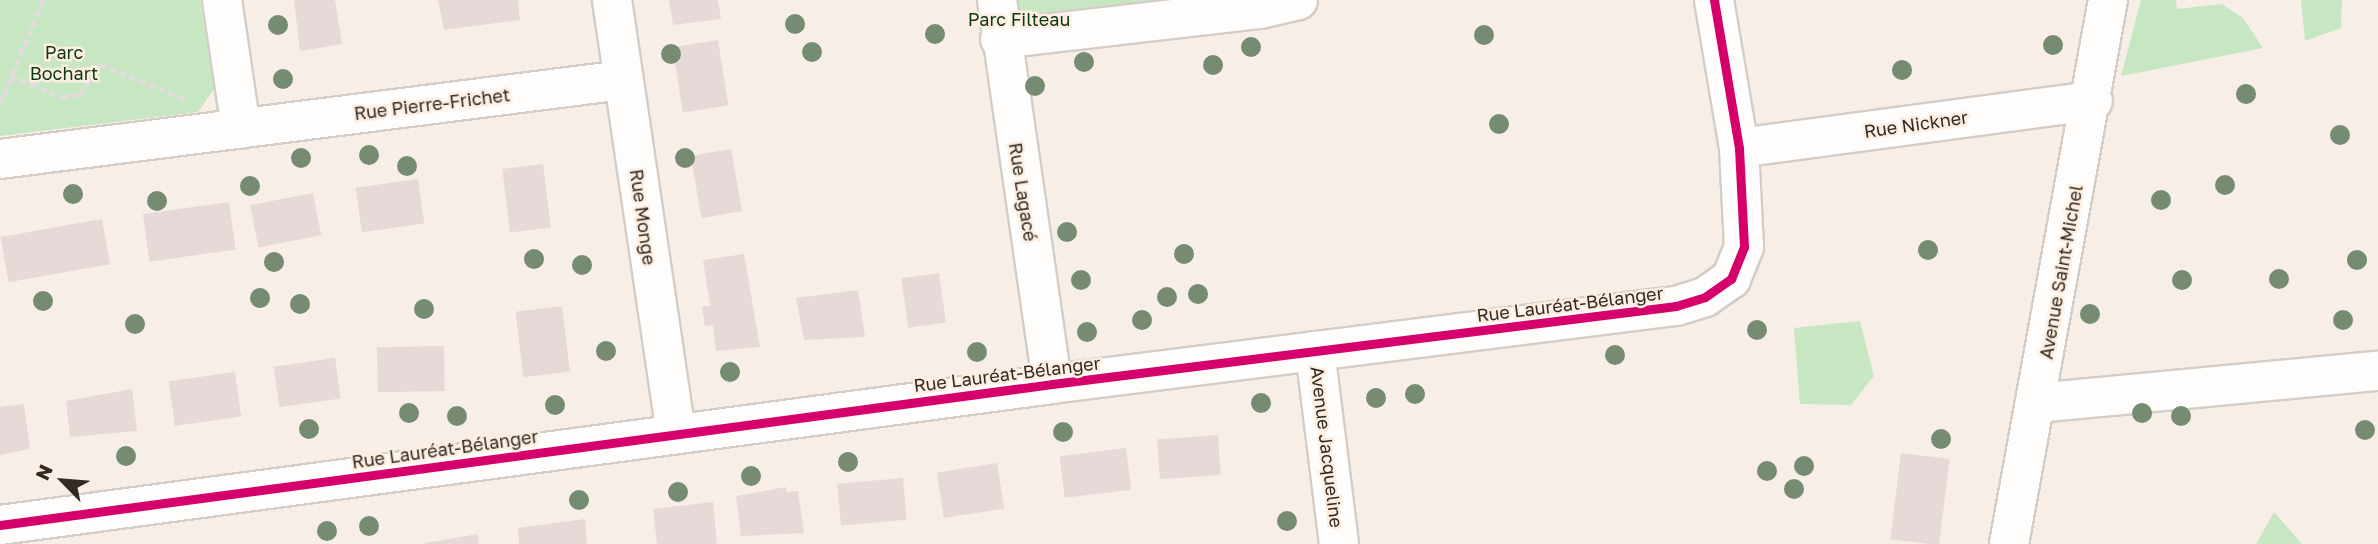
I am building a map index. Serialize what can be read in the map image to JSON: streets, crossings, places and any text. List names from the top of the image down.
{
  "streets": {
    "street": [
      "Rue Pierre-Frichet",
      "Rue Nickner",
      "Rue Lagacé",
      "Rue Monge",
      "Avenue Saint-Michel",
      "Rue Lauréat-Bélanger",
      "Avenue Jacqueline"
    ]
  },
  "crossings": [
    ["Rue Pierre-Frichet", "Rue Monge"],
    ["Rue Nickner", "Avenue Saint-Michel"],
    ["Rue Nickner", "Rue Lauréat-Bélanger"],
    ["Rue Lagacé", "Rue Lauréat-Bélanger"],
    ["Rue Monge", "Rue Lauréat-Bélanger"],
    ["Rue Lauréat-Bélanger", "Avenue Jacqueline"]
  ],
  "parks": ["Parc Filteau", "Parc Bochart"],
  "north": "top left"
}
